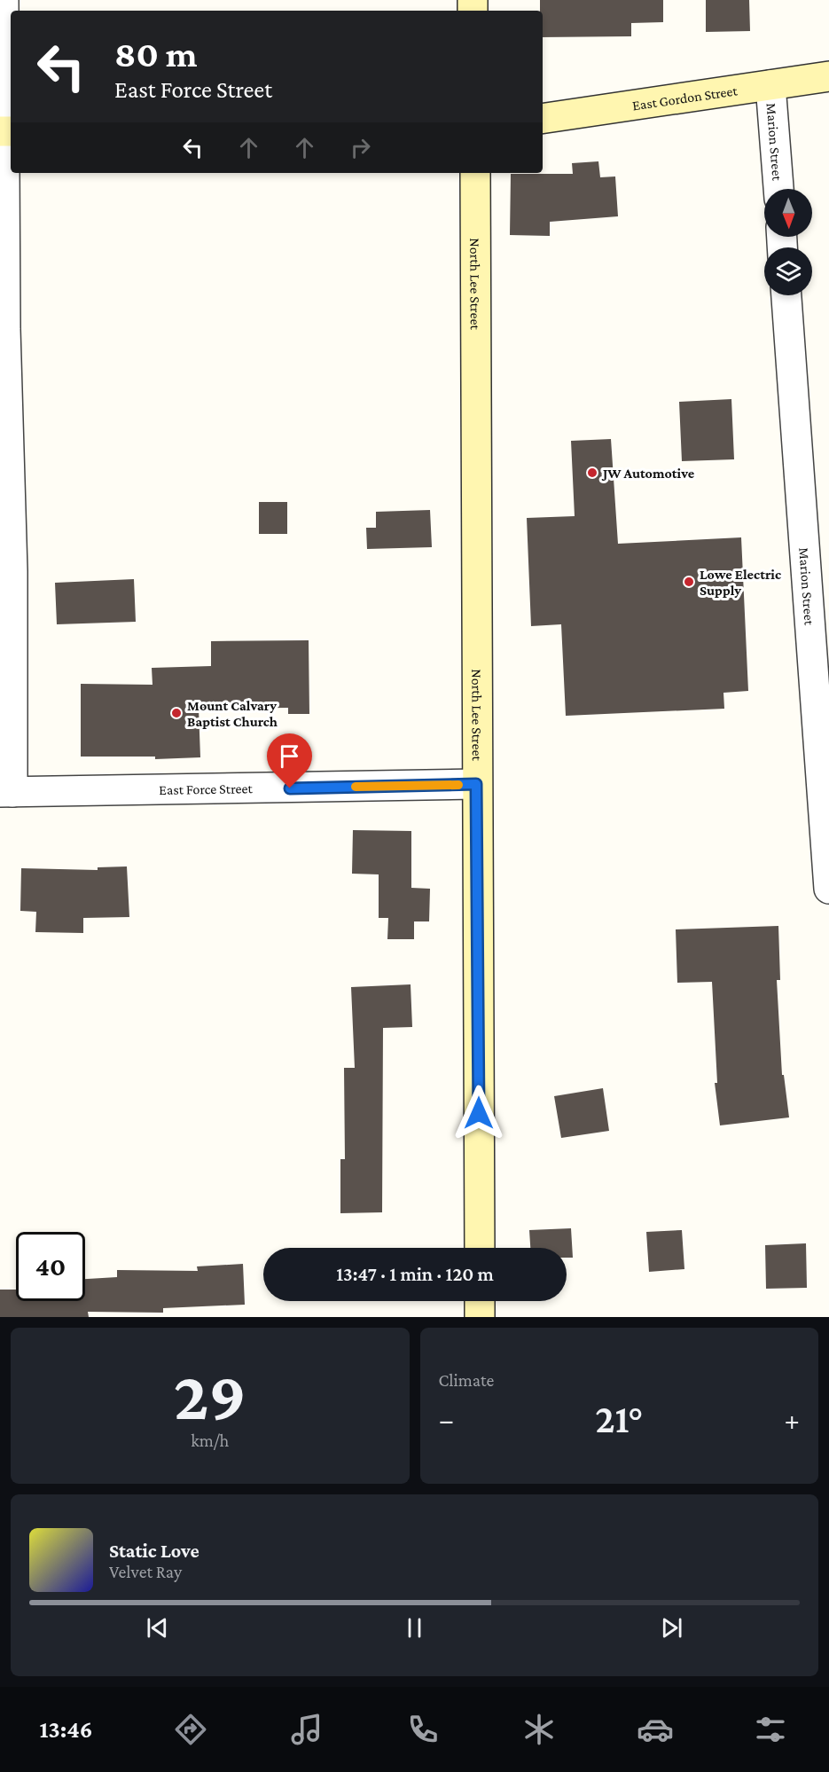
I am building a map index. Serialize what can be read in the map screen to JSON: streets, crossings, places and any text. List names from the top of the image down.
{
  "streets": {
    "street": [
      "East Gordon Street",
      "Marion Street",
      "North Lee Street",
      "East Force Street"
    ]
  },
  "crossings": [
    ["East Gordon Street", "Marion Street"],
    ["North Lee Street", "East Force Street"]
  ],
  "places": ["JW Automotive", "Lowe Electric Supply", "Mount Calvary Baptist Church"],
  "north": "bottom",
  "page": {
    "turn": ["80 m", "East Force Street"],
    "limit": "40",
    "trip": "13:47 · 1 min · 120 m",
    "tile": [
      ["29", "km/h"],
      "Climate"
    ],
    "heat": ["−", "21°", "+"],
    "song": ["Static Love", "Velvet Ray"],
    "tabs": "13:46"
  }
}
